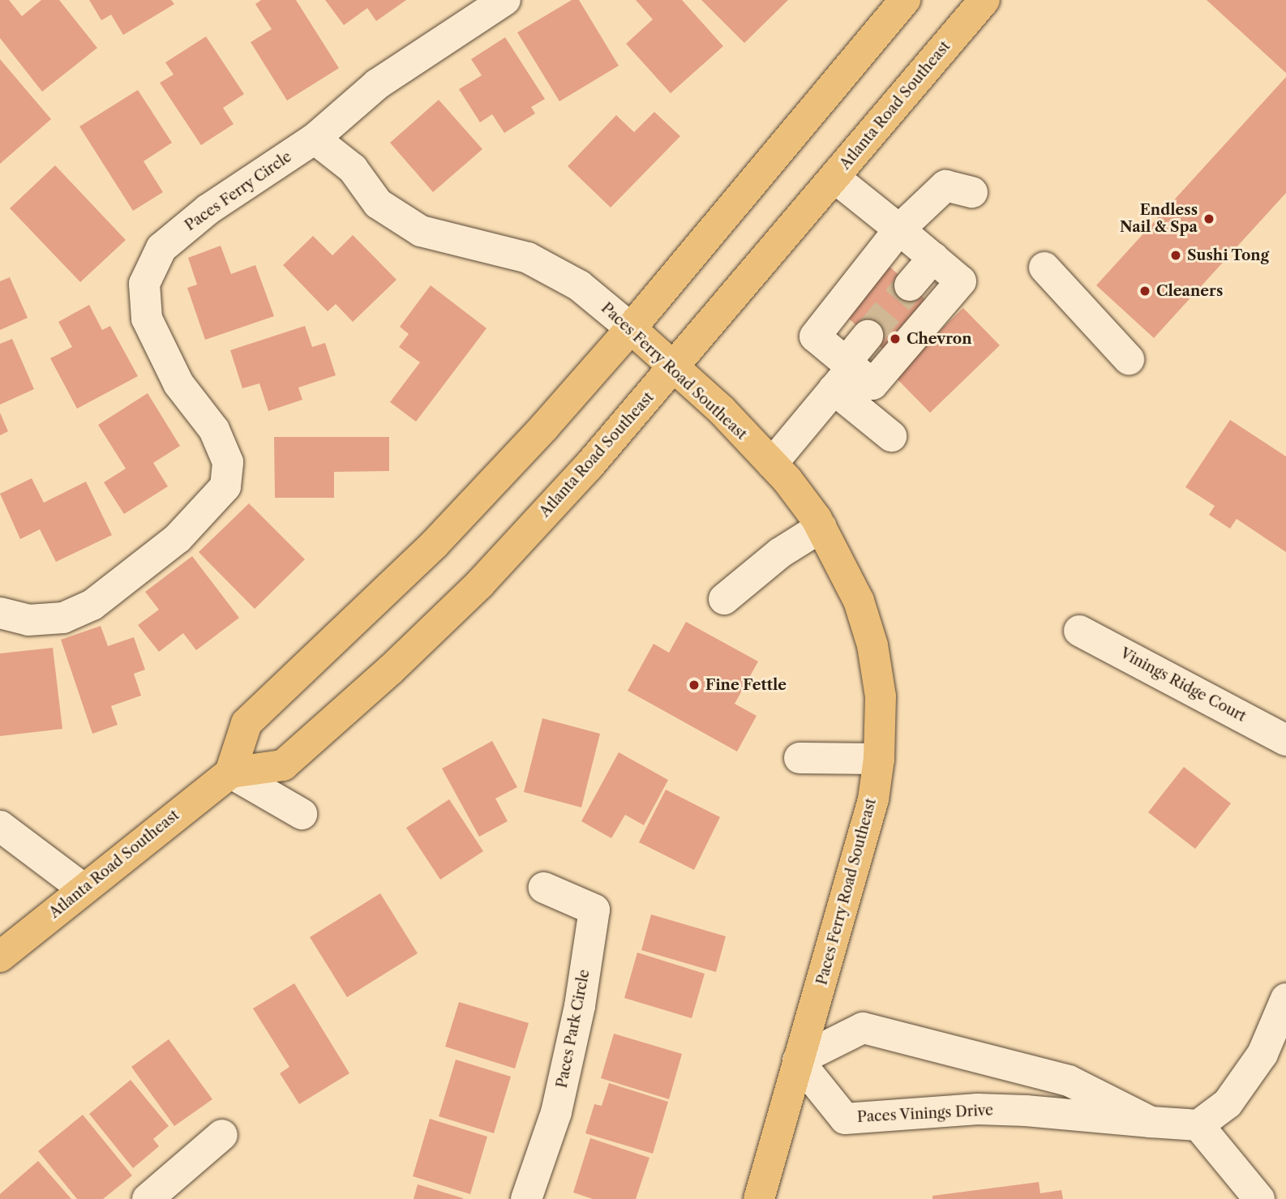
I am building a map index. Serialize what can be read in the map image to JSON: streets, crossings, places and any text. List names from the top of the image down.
{
  "streets": {
    "main road": ["Atlanta Road Southeast", "Paces Ferry Road Southeast"],
    "street": [
      "Paces Ferry Circle",
      "Vinings Ridge Court",
      "Paces Park Circle",
      "Paces Vinings Drive"
    ]
  },
  "crossings": [
    ["Atlanta Road Southeast", "Paces Ferry Road Southeast"],
    ["Paces Ferry Circle", "Paces Ferry Road Southeast"],
    ["Paces Ferry Road Southeast", "Paces Vinings Drive"]
  ],
  "places": [
    "Endless Nail & Spa",
    "Sushi Tong",
    "Cleaners",
    "Chevron",
    "Fine Fettle"
  ]
}
